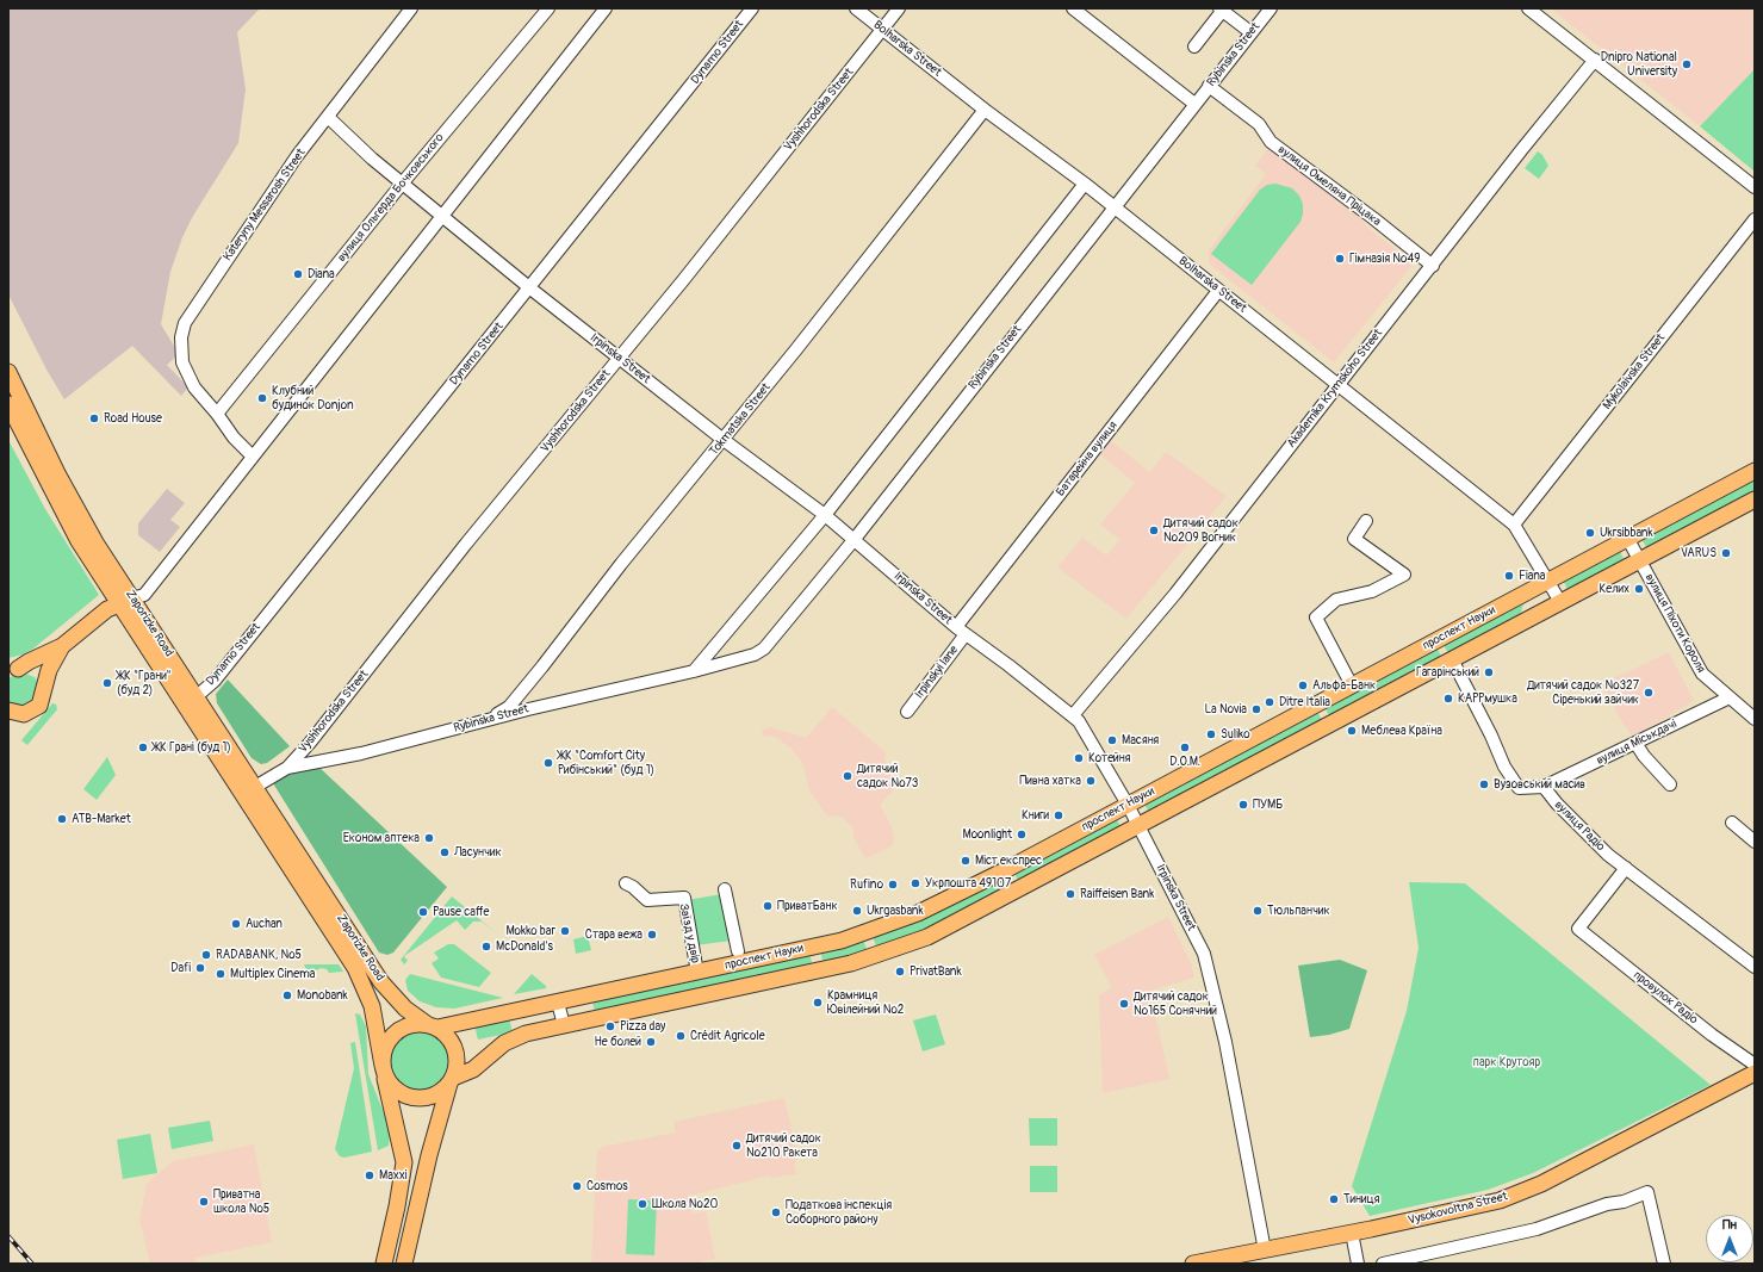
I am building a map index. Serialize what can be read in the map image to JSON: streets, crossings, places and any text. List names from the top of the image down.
{
  "streets": {
    "main road": ["Zaporizke Road", "проспект Науки", "Vysokovoltna Street"],
    "street": [
      "Bolharska Street",
      "Dynamo Street",
      "Rybinska Street",
      "Vyshhorodska Street",
      "вулиця Омеляна Пріцака",
      "вулиця Ольгерда Бочковського",
      "Kateryny Messarosh Street",
      "Irpinska Street",
      "Mykolaivska Street",
      "Akademika Krymskoho Street",
      "Tokmatska Street",
      "Батарейна вулиця",
      "вулиця Піхоти Короля",
      "Irpinskyi lane",
      "вулиця Міськдачі",
      "вулиця Радіо",
      "Заїзд у двір",
      "провулок Радіо"
    ]
  },
  "crossings": [
    ["Bolharska Street", "Rybinska Street"],
    ["Bolharska Street", "Vyshhorodska Street"],
    ["Bolharska Street", "Mykolaivska Street"],
    ["Bolharska Street", "Akademika Krymskoho Street"],
    ["Bolharska Street", "Tokmatska Street"],
    ["Bolharska Street", "Батарейна вулиця"],
    ["Bolharska Street", "проспект Науки"],
    ["Dynamo Street", "Irpinska Street"],
    ["Dynamo Street", "Zaporizke Road"],
    ["Rybinska Street", "Vyshhorodska Street"],
    ["Rybinska Street", "вулиця Омеляна Пріцака"],
    ["Rybinska Street", "Irpinska Street"],
    ["Rybinska Street", "Tokmatska Street"],
    ["Vyshhorodska Street", "Irpinska Street"],
    ["вулиця Омеляна Пріцака", "Akademika Krymskoho Street"],
    ["вулиця Ольгерда Бочковського", "Kateryny Messarosh Street"],
    ["вулиця Ольгерда Бочковського", "Irpinska Street"],
    ["Kateryny Messarosh Street", "Irpinska Street"],
    ["Irpinska Street", "Akademika Krymskoho Street"],
    ["Irpinska Street", "Tokmatska Street"],
    ["Irpinska Street", "Батарейна вулиця"],
    ["Irpinska Street", "проспект Науки"],
    ["Irpinska Street", "Irpinskyi lane"],
    ["Irpinska Street", "Vysokovoltna Street"],
    ["Батарейна вулиця", "Irpinskyi lane"],
    ["Zaporizke Road", "проспект Науки"],
    ["вулиця Піхоти Короля", "проспект Науки"],
    ["вулиця Піхоти Короля", "вулиця Міськдачі"],
    ["проспект Науки", "Заїзд у двір"],
    ["вулиця Міськдачі", "вулиця Радіо"],
    ["вулиця Радіо", "провулок Радіо"]
  ],
  "parks": ["парк Крутояр"],
  "places": [
    "Dnipro National University",
    "Гімназія №49",
    "Diana",
    "Клубний будинок Donjon",
    "Road House",
    "Дитячий садок №209 Вогник",
    "Ukrsibbank",
    "VARUS",
    "Fiana",
    "Келих",
    "Гагарінський",
    "ЖК \"Грани\" (буд 2)",
    "Альфа-Банк",
    "Дитячий садок №327 Сіренький зайчик",
    "КАРРмушка",
    "Ditre Italia",
    "La Novia",
    "Меблева Країна",
    "Suliko",
    "Масяня",
    "ЖК Грані (буд 1)",
    "D.O.M.",
    "Котейня",
    "ЖК \"Comfort City Рибінський\" (буд 1)",
    "Дитячий садок №73",
    "Пивна хатка",
    "Вузовський масив",
    "ПУМБ",
    "Книги",
    "ATB-Market",
    "Moonlight",
    "Економ аптека",
    "Ласунчик",
    "Міст експрес",
    "Укрпошта 49107",
    "Rufino",
    "Raiffeisen Bank",
    "ПриватБанк",
    "Ukrgasbank",
    "Тюльпанчик",
    "Pause caffe",
    "Auchan",
    "Mokko bar",
    "Стара вежа",
    "McDonald's",
    "RADABANK, №5",
    "Dafi",
    "PrivatBank",
    "Multiplex Cinema",
    "Monobank",
    "Крамниця Ювілейний №2",
    "Дитячий садок №165 Сонячний",
    "Pizza day",
    "Crédit Agricole",
    "Не болей",
    "Дитячий садок №210 Ракета",
    "Maxxi",
    "Cosmos",
    "Тиниця",
    "Приватна школа №5",
    "Школа №20",
    "Податкова інспекція Соборного району"
  ],
  "north": "top"
}
